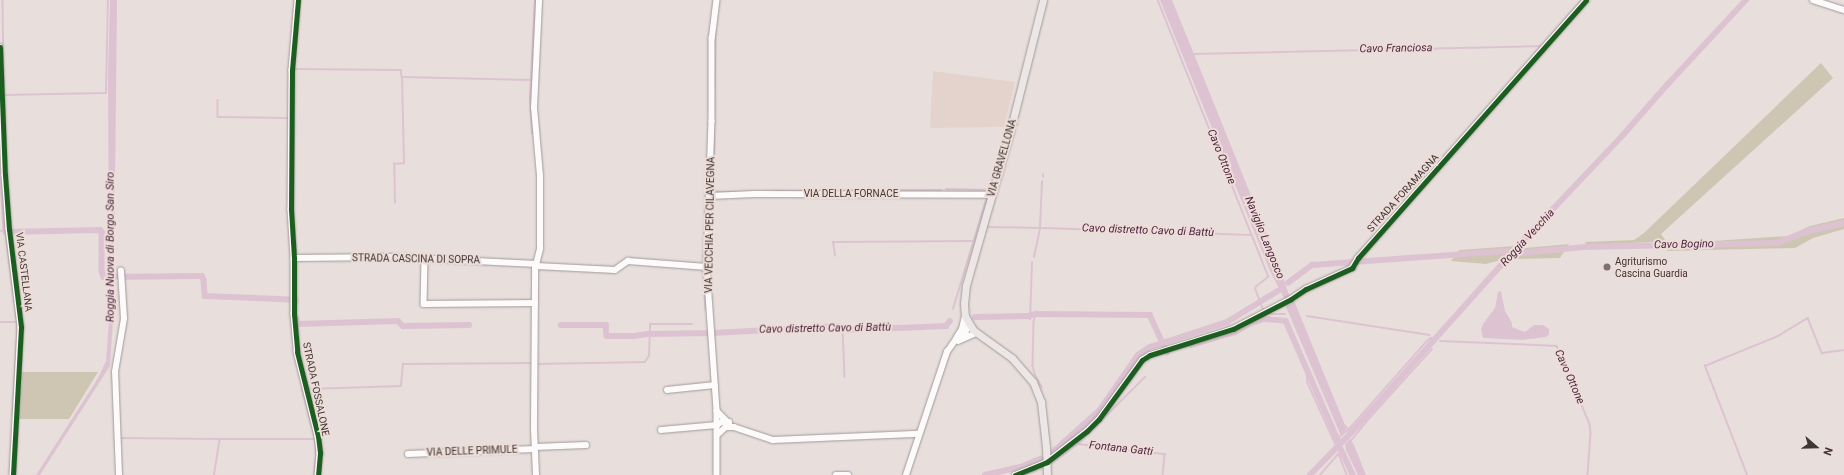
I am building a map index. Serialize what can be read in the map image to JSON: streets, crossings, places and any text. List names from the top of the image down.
{
  "streets": {
    "main road": ["VIA GRAVELLONA"],
    "street": [
      "STRADA FORAMAGNA",
      "VIA DELLA FORNACE",
      "VIA VECCHIA PER CILAVEGNA",
      "STRADA CASCINA DI SOPRA",
      "VIA CASTELLANA",
      "STRADA FOSSALONE",
      "VIA DELLE PRIMULE"
    ]
  },
  "crossings": [
    ["VIA GRAVELLONA", "STRADA FORAMAGNA"],
    ["VIA GRAVELLONA", "VIA DELLA FORNACE"],
    ["VIA DELLA FORNACE", "VIA VECCHIA PER CILAVEGNA"],
    ["VIA VECCHIA PER CILAVEGNA", "STRADA CASCINA DI SOPRA"],
    ["STRADA CASCINA DI SOPRA", "STRADA FOSSALONE"]
  ],
  "water": [
    "Cavo Franciosa",
    "Cavo Ottone",
    "Cavo distretto Cavo di Battù",
    "Naviglio Langosco",
    "Roggia Vecchia",
    "Cavo Bogino",
    "Roggia Nuova di Borgo San Siro",
    "Fontana Gatti"
  ],
  "places": ["Agriturismo Cascina Guardia"],
  "north": "right"
}
